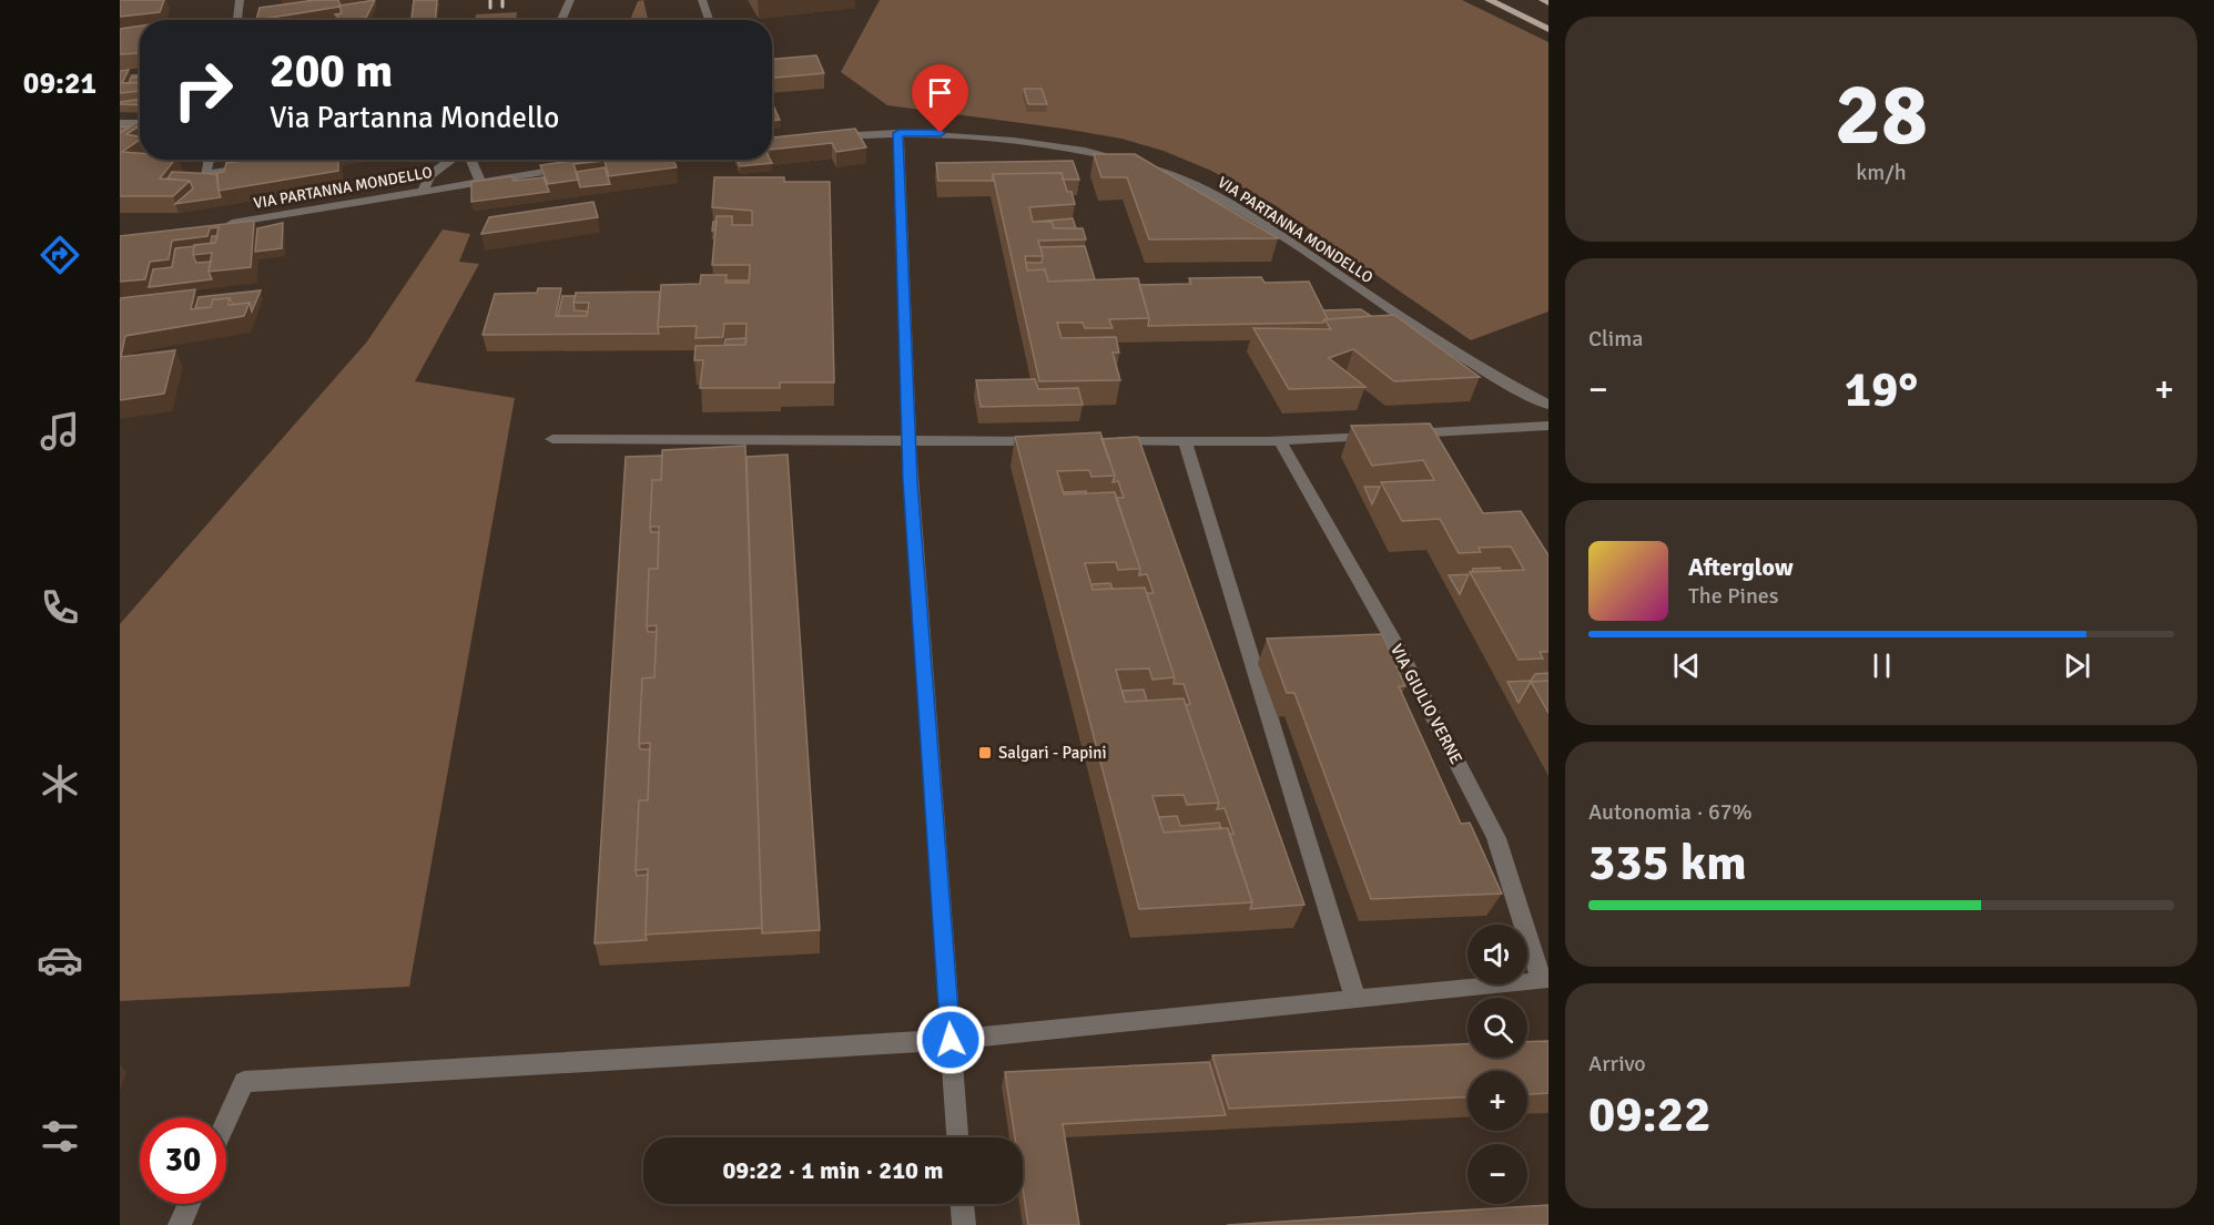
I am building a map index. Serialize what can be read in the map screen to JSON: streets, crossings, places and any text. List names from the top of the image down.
{
  "streets": {
    "street": ["VIA PARTANNA MONDELLO", "VIA GIULIO VERNE"]
  },
  "places": {
    "transit": ["Salgari - Papini"]
  },
  "page": {
    "tabs": "09:21",
    "tile": [
      ["28", "km/h"],
      "Clima",
      ["Autonomia · 67%", "335 km"],
      ["Arrivo", "09:22"]
    ],
    "turn": ["200 m", "Via Partanna Mondello"],
    "heat": ["−", "19°", "+"],
    "song": ["Afterglow", "The Pines"],
    "map_buttons": ["+", "−"],
    "limit": "30",
    "trip": "09:22 · 1 min · 210 m"
  }
}
